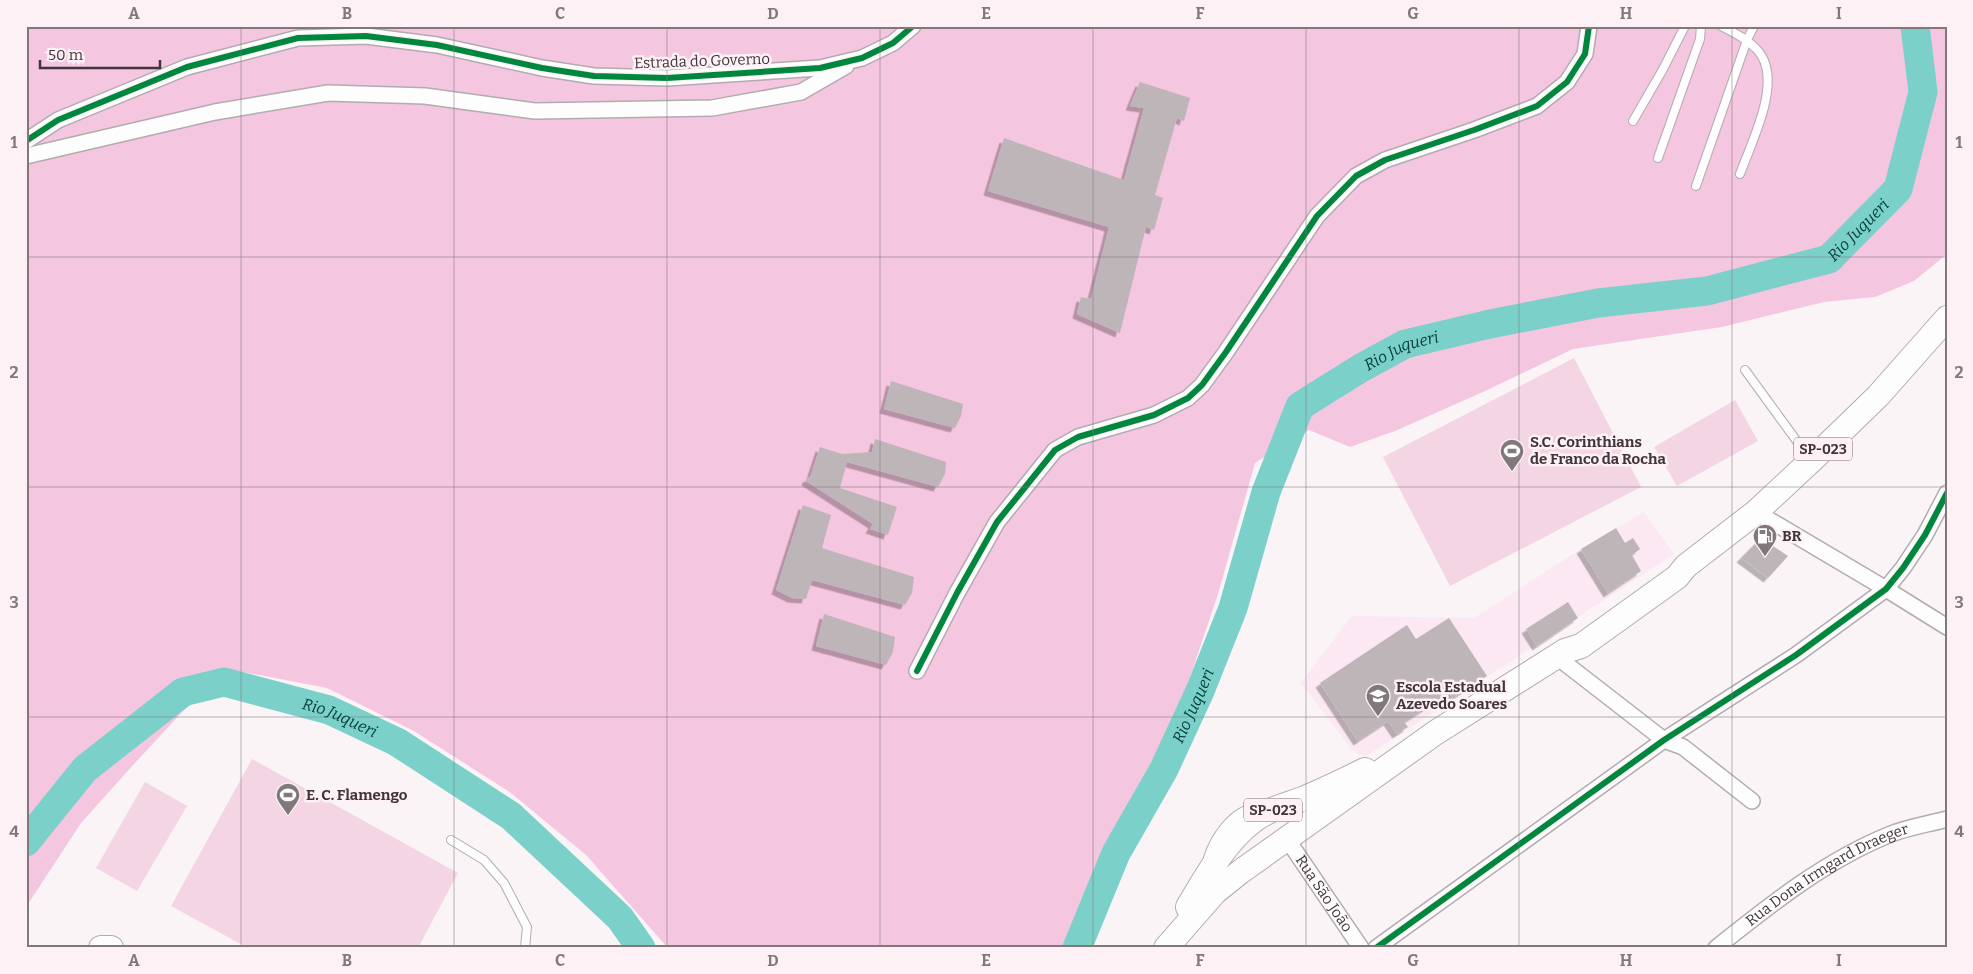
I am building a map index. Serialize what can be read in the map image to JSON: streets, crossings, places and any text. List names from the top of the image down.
{
  "streets": {
    "main road": ["SP-023"],
    "street": ["Estrada do Governo", "Rua Dona Irmgard Draeger", "Rua São João"]
  },
  "crossings": [
    ["SP-023", "Rua São João"]
  ],
  "water": ["Rio Juqueri"],
  "places": {
    "sports": ["S.C. Corinthians de Franco da Rocha", "E. C. Flamengo"],
    "fuel station": ["BR"],
    "school or university": ["Escola Estadual Azevedo Soares"]
  },
  "scale_bar": "50 m",
  "grid": {
    "columns": [
      "A",
      "B",
      "C",
      "D",
      "E",
      "F",
      "G",
      "H",
      "I"
    ],
    "rows": [
      "1",
      "2",
      "3",
      "4"
    ]
  }
}
